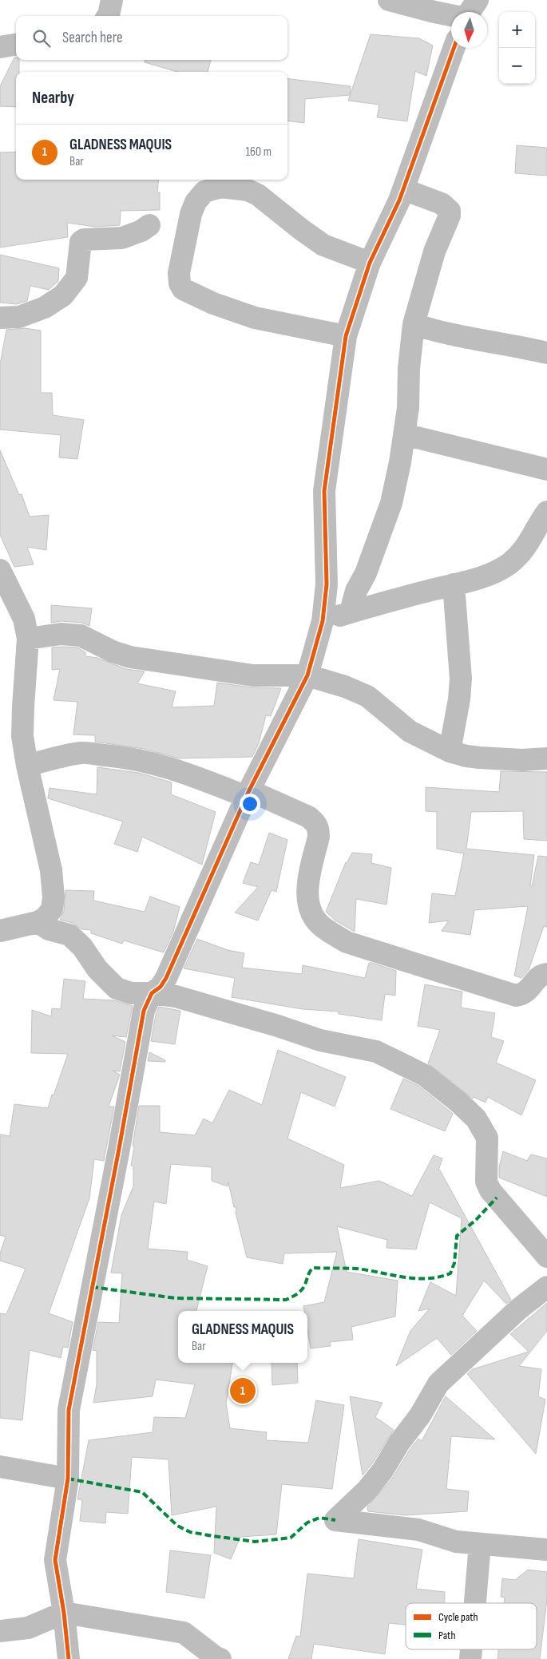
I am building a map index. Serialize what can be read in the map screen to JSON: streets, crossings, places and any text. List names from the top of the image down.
{
  "legend": ["Cycle path", "Path"],
  "north": "bottom",
  "page": {
    "map_buttons": ["+", "−"],
    "search": "Search here",
    "heading": "Nearby",
    "list": [
      {
        "mark": "1",
        "name": "GLADNESS MAQUIS",
        "note": "Bar",
        "value": "160 m"
      }
    ],
    "popup": ["GLADNESS MAQUIS", "Bar"],
    "pins": "1"
  }
}
